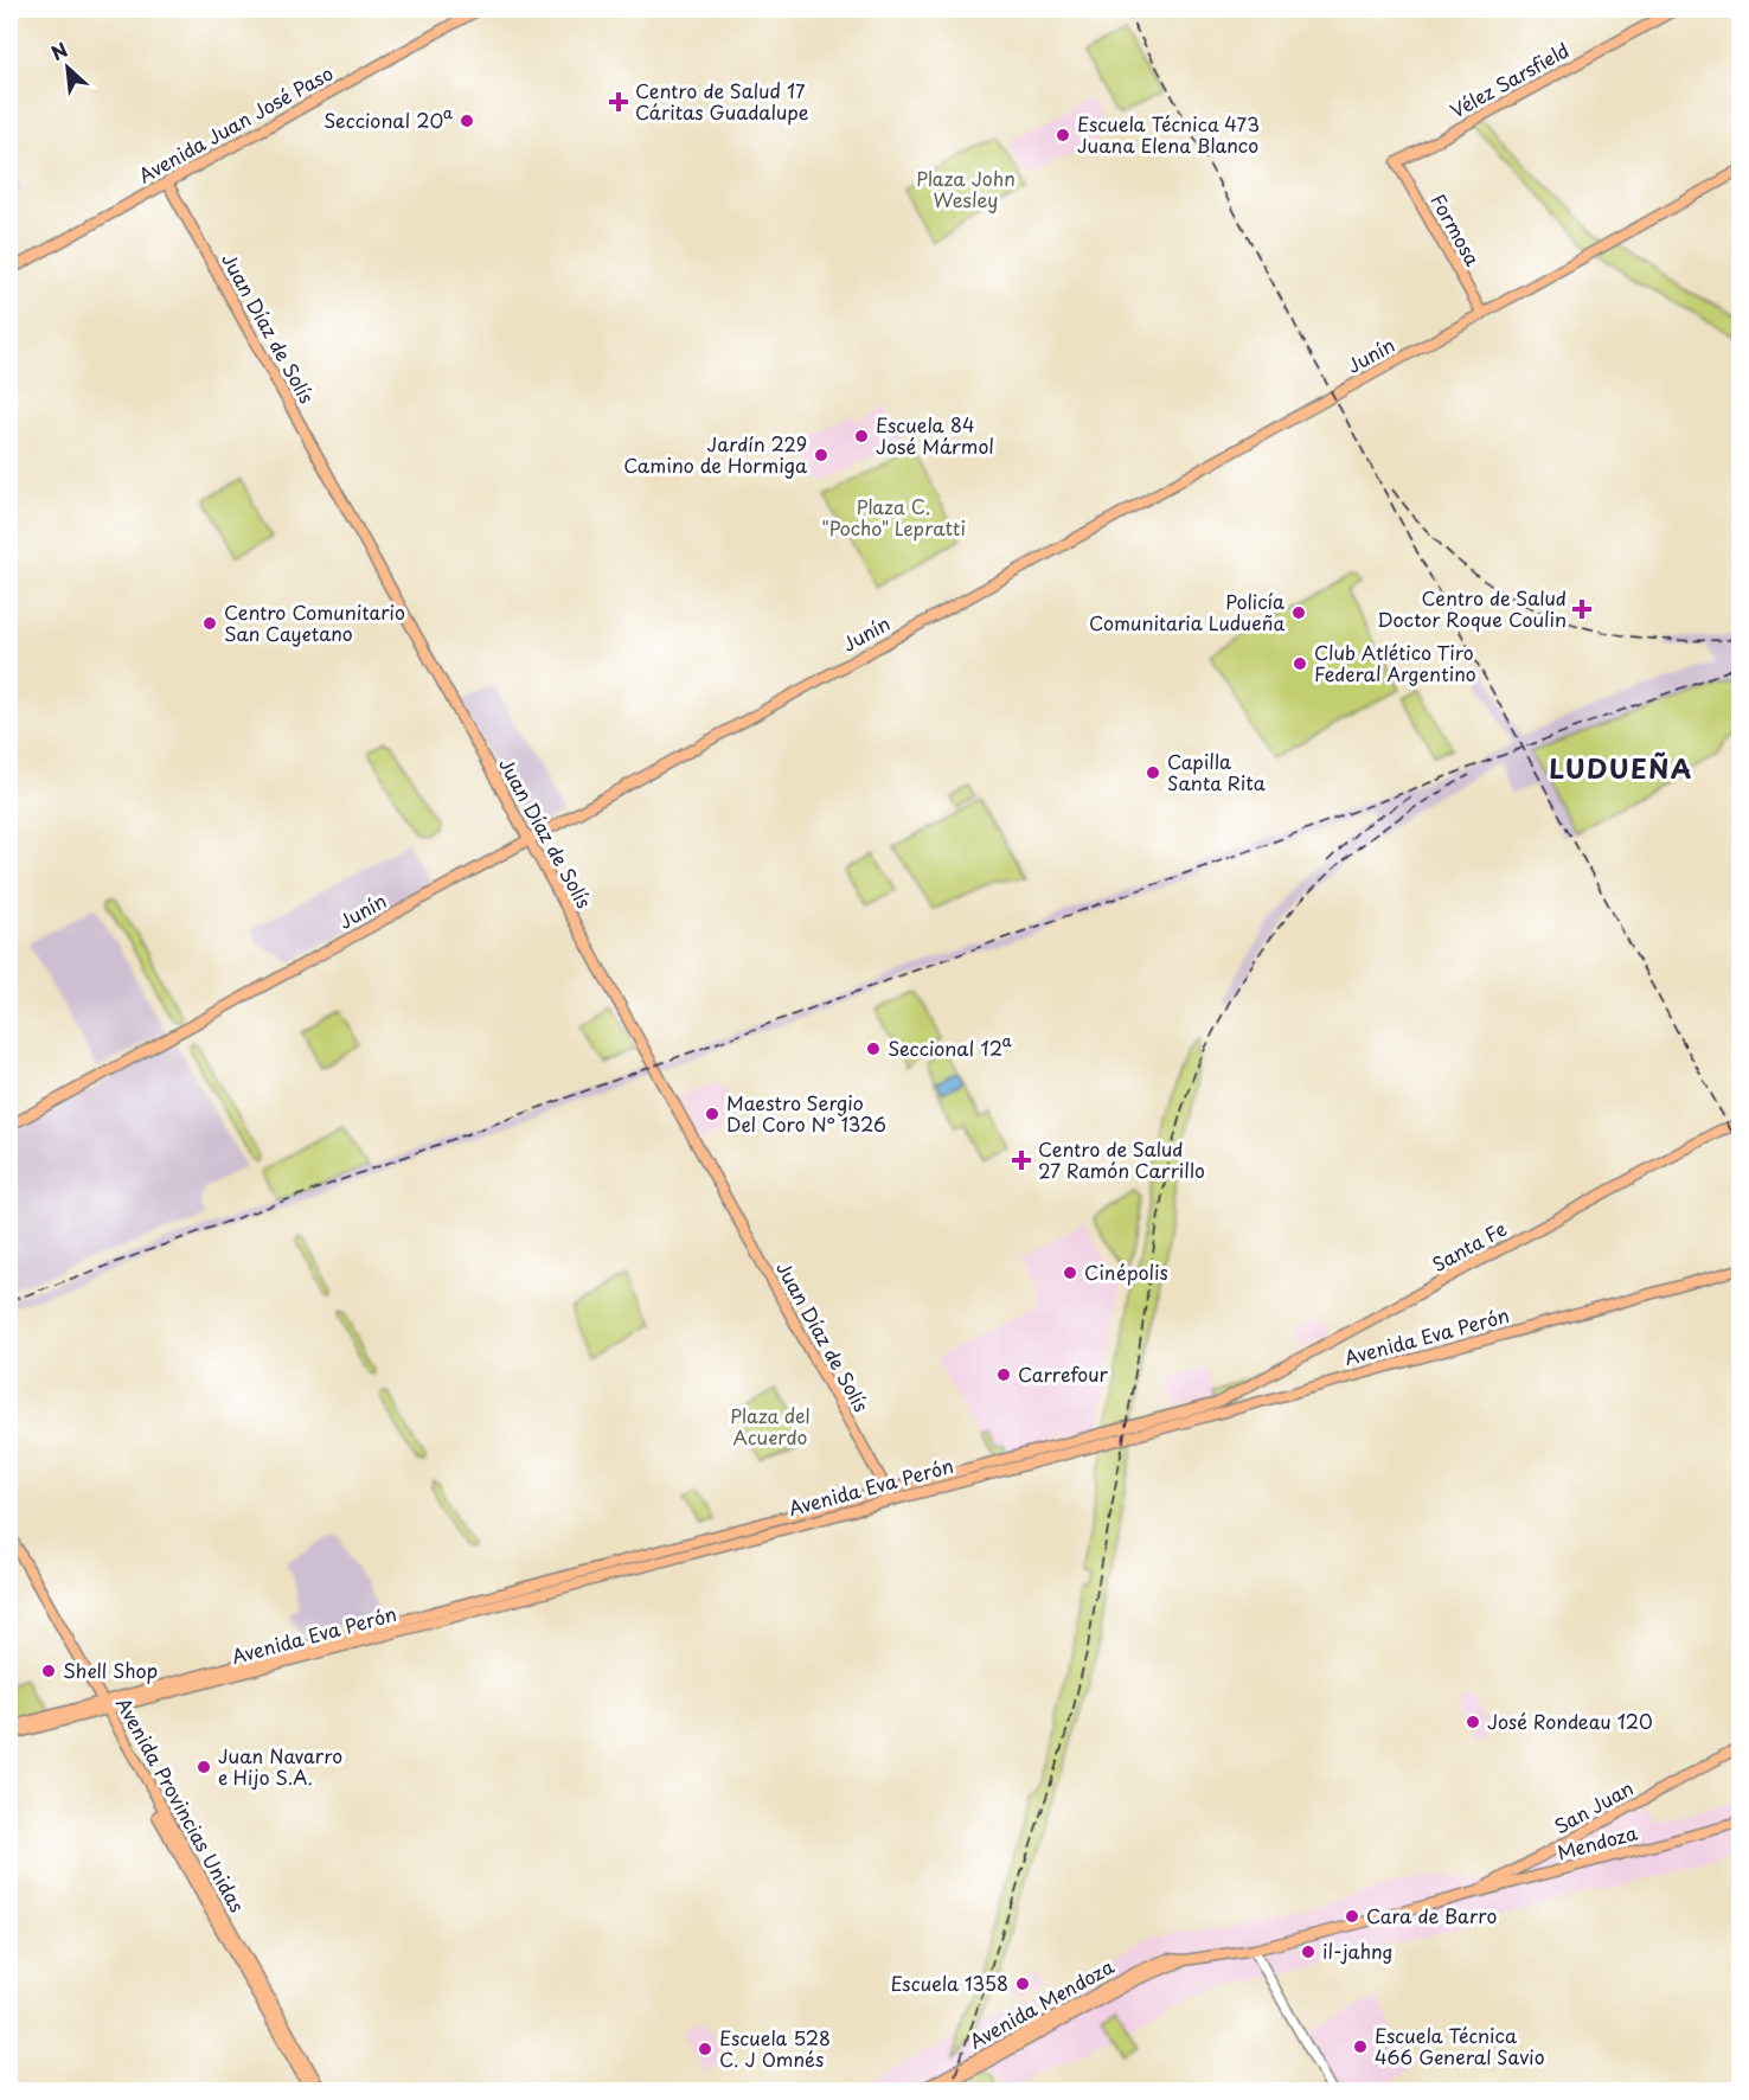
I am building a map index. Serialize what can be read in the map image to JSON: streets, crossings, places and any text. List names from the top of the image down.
{
  "streets": {
    "main road": [
      "Vélez Sarsfield",
      "Avenida Juan José Paso",
      "Formosa",
      "Juan Díaz de Solís",
      "Junín",
      "Santa Fe",
      "Avenida Eva Perón",
      "Avenida Provincias Unidas",
      "San Juan",
      "Mendoza",
      "Avenida Mendoza"
    ]
  },
  "crossings": [
    ["Vélez Sarsfield", "Formosa"],
    ["Avenida Juan José Paso", "Juan Díaz de Solís"],
    ["Formosa", "Junín"],
    ["Juan Díaz de Solís", "Junín"],
    ["Juan Díaz de Solís", "Avenida Eva Perón"],
    ["Santa Fe", "Avenida Eva Perón"],
    ["Avenida Eva Perón", "Avenida Provincias Unidas"],
    ["San Juan", "Mendoza"],
    ["San Juan", "Avenida Mendoza"],
    ["Mendoza", "Avenida Mendoza"]
  ],
  "districts": ["LUDUEÑA"],
  "parks": ["Plaza John Wesley", "Plaza C. \"Pocho\" Lepratti", "Plaza del Acuerdo"],
  "places": {
    "health": ["Centro de Salud 17 Cáritas Guadalupe", "Centro de Salud Doctor Roque Coulin", "Centro de Salud 27 Ramón Carrillo"],
    "other": [
      "Seccional 20ª",
      "Escuela Técnica 473 Juana Elena Blanco",
      "Escuela 84 José Mármol",
      "Jardín 229 Camino de Hormiga",
      "Policía Comunitaria Ludueña",
      "Centro Comunitario San Cayetano",
      "Club Atlético Tiro Federal Argentino",
      "Capilla Santa Rita",
      "Seccional 12ª",
      "Maestro Sergio Del Coro N° 1326",
      "Cinépolis",
      "Carrefour",
      "Shell Shop",
      "José Rondeau 120",
      "Juan Navarro e Hijo S.A.",
      "Cara de Barro",
      "il-jahng",
      "Escuela 1358",
      "Escuela Técnica 466 General Savio",
      "Escuela 528 C. J Omnés"
    ]
  },
  "north": "top left"
}
